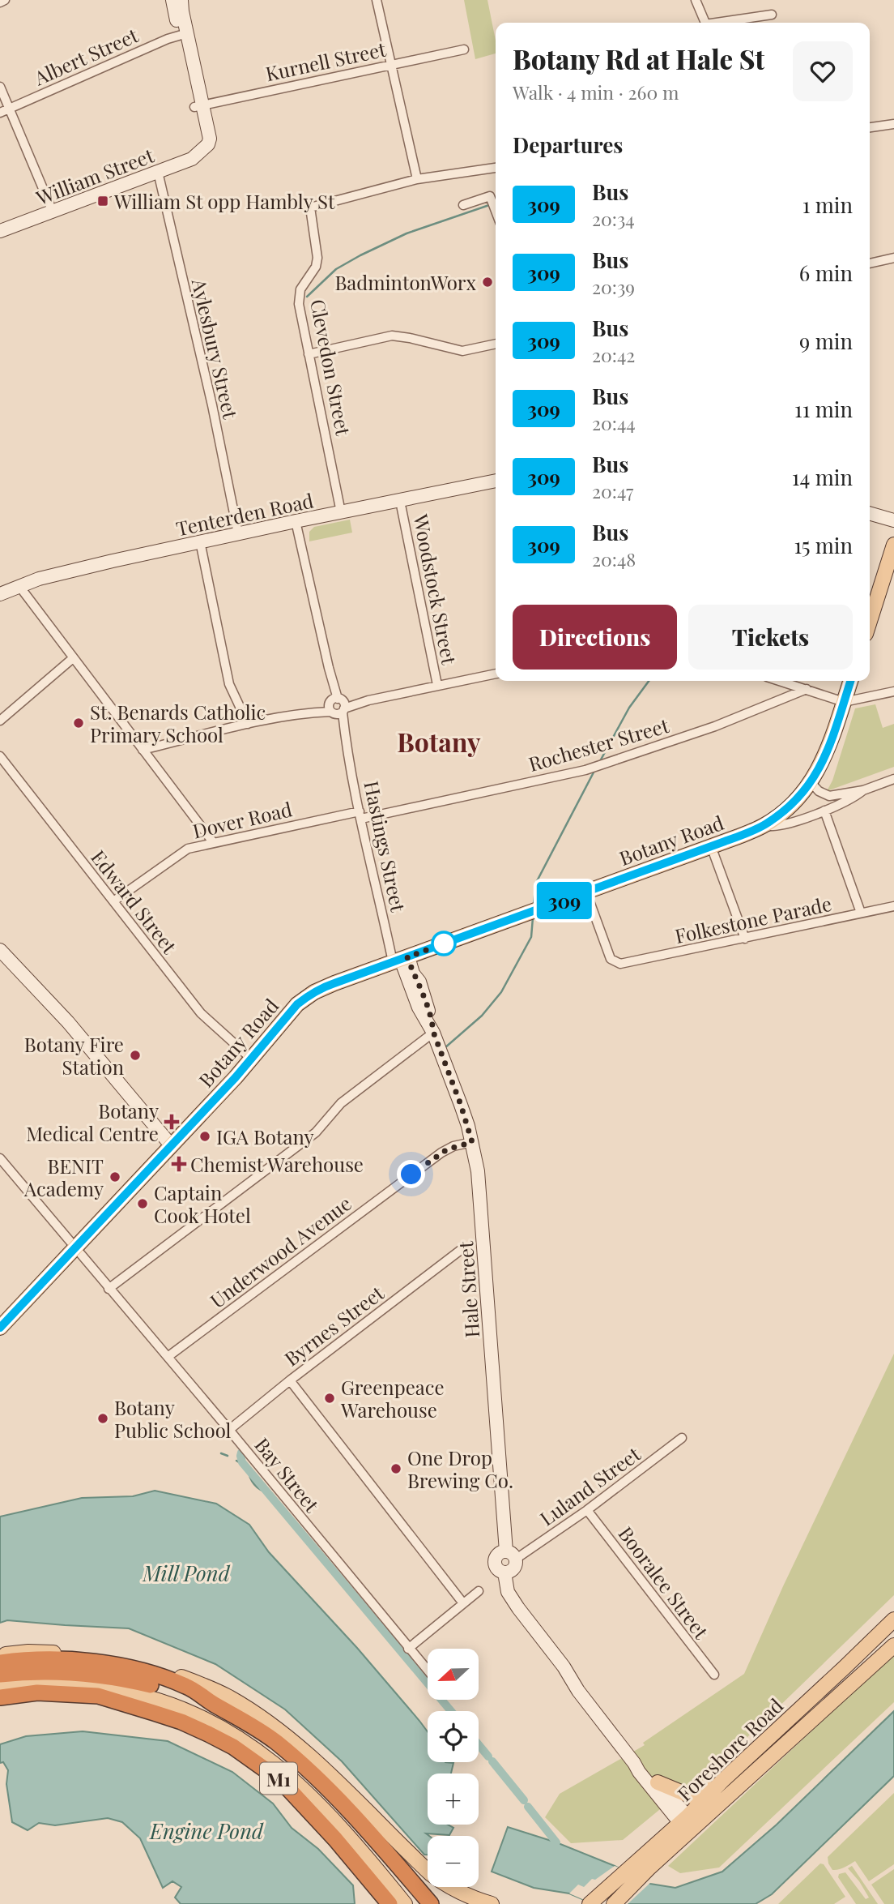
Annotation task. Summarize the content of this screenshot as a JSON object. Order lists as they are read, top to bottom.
{
  "streets": {
    "highway": ["M1"],
    "main road": ["Botany Road", "Foreshore Road"],
    "street": [
      "Albert Street",
      "Kurnell Street",
      "William Street",
      "Aylesbury Street",
      "Clevedon Street",
      "Tenterden Road",
      "Woodstock Street",
      "Rochester Street",
      "Dover Road",
      "Hastings Street",
      "Edward Street",
      "Folkestone Parade",
      "Underwood Avenue",
      "Hale Street",
      "Byrnes Street",
      "Bay Street",
      "Luland Street",
      "Booralee Street"
    ]
  },
  "crossings": [
    ["Kurnell Street", "William Street"],
    ["William Street", "Aylesbury Street"],
    ["Aylesbury Street", "Tenterden Road"],
    ["Clevedon Street", "Tenterden Road"],
    ["Tenterden Road", "Woodstock Street"],
    ["Tenterden Road", "Hastings Street"],
    ["Rochester Street", "Dover Road"],
    ["Rochester Street", "Hastings Street"],
    ["Dover Road", "Hastings Street"],
    ["Dover Road", "Edward Street"],
    ["Botany Road", "Hastings Street"],
    ["Botany Road", "Edward Street"],
    ["Botany Road", "Folkestone Parade"],
    ["Botany Road", "Hale Street"],
    ["Botany Road", "Bay Street"],
    ["Hastings Street", "Hale Street"],
    ["Underwood Avenue", "Hale Street"],
    ["Underwood Avenue", "Bay Street"],
    ["Hale Street", "Luland Street"],
    ["Byrnes Street", "Bay Street"],
    ["Luland Street", "Booralee Street"]
  ],
  "districts": ["Botany"],
  "water": ["Mill Pond", "Engine Pond"],
  "places": {
    "transit": ["William St opp Hambly St"],
    "other": [
      "BadmintonWorx",
      "St. Benards Catholic Primary School",
      "Botany Fire Station",
      "IGA Botany",
      "BENIT Academy",
      "Captain Cook Hotel",
      "Greenpeace Warehouse",
      "Botany Public School",
      "One Drop Brewing Co."
    ],
    "health": ["Botany Medical Centre", "Chemist Warehouse"]
  },
  "lines": ["bus line 309"],
  "north": "left",
  "page": {
    "on_map": "309",
    "heading": [
      ["Botany Rd at Hale St", "Walk · 4 min · 260 m"],
      "Departures"
    ],
    "list": [
      {
        "mark": "309",
        "name": "Bus",
        "note": "20:34",
        "value": "1 min"
      },
      {
        "mark": "309",
        "name": "Bus",
        "note": "20:39",
        "value": "6 min"
      },
      {
        "mark": "309",
        "name": "Bus",
        "note": "20:42",
        "value": "9 min"
      },
      {
        "mark": "309",
        "name": "Bus",
        "note": "20:44",
        "value": "11 min"
      },
      {
        "mark": "309",
        "name": "Bus",
        "note": "20:47",
        "value": "14 min"
      },
      {
        "mark": "309",
        "name": "Bus",
        "note": "20:48",
        "value": "15 min"
      }
    ],
    "buttons": ["Directions", "Tickets"],
    "map_buttons": ["+", "−"]
  }
}
